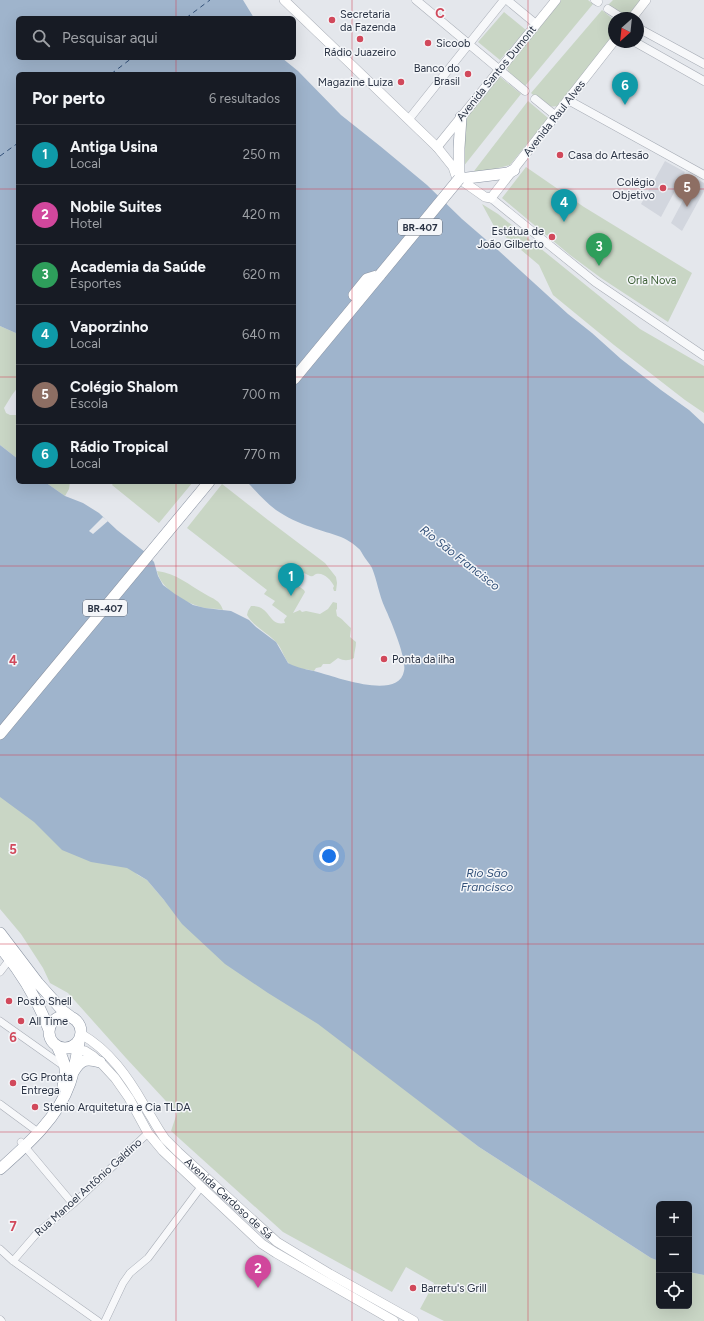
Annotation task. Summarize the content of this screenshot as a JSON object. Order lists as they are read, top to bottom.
{
  "streets": {
    "highway": ["BR-407"],
    "main road": ["Avenida Santos Dumont", "Avenida Raul Alves", "Avenida Cardoso de Sá"],
    "street": ["Rua Manoel Antônio Galdino"]
  },
  "crossings": [
    ["Rua Manoel Antônio Galdino", "Avenida Cardoso de Sá"]
  ],
  "water": ["Rio São Francisco"],
  "parks": ["Orla Nova"],
  "places": [
    "Secretaria da Fazenda",
    "Rádio Juazeiro",
    "Sicoob",
    "Banco do Brasil",
    "Magazine Luiza",
    "Casa do Artesão",
    "Colégio Objetivo",
    "Estátua de João Gilberto",
    "Ponta da ilha",
    "Posto Shell",
    "All Time",
    "GG Pronta Entrega",
    "Stenio Arquitetura e Cia TLDA",
    "Barretu's Grill"
  ],
  "north": "bottom left",
  "page": {
    "search": "Pesquisar aqui",
    "pins": [
      "6",
      "5",
      "4",
      "3",
      "1",
      "2"
    ],
    "heading": ["Por perto", "6 resultados"],
    "list": [
      {
        "mark": "1",
        "name": "Antiga Usina",
        "note": "Local",
        "value": "250 m"
      },
      {
        "mark": "2",
        "name": "Nobile Suites",
        "note": "Hotel",
        "value": "420 m"
      },
      {
        "mark": "3",
        "name": "Academia da Saúde",
        "note": "Esportes",
        "value": "620 m"
      },
      {
        "mark": "4",
        "name": "Vaporzinho",
        "note": "Local",
        "value": "640 m"
      },
      {
        "mark": "5",
        "name": "Colégio Shalom",
        "note": "Escola",
        "value": "700 m"
      },
      {
        "mark": "6",
        "name": "Rádio Tropical",
        "note": "Local",
        "value": "770 m"
      }
    ],
    "map_buttons": ["+", "−"]
  },
  "grid": {
    "columns": ["C"],
    "rows": [
      "4",
      "5",
      "6",
      "7"
    ]
  }
}
